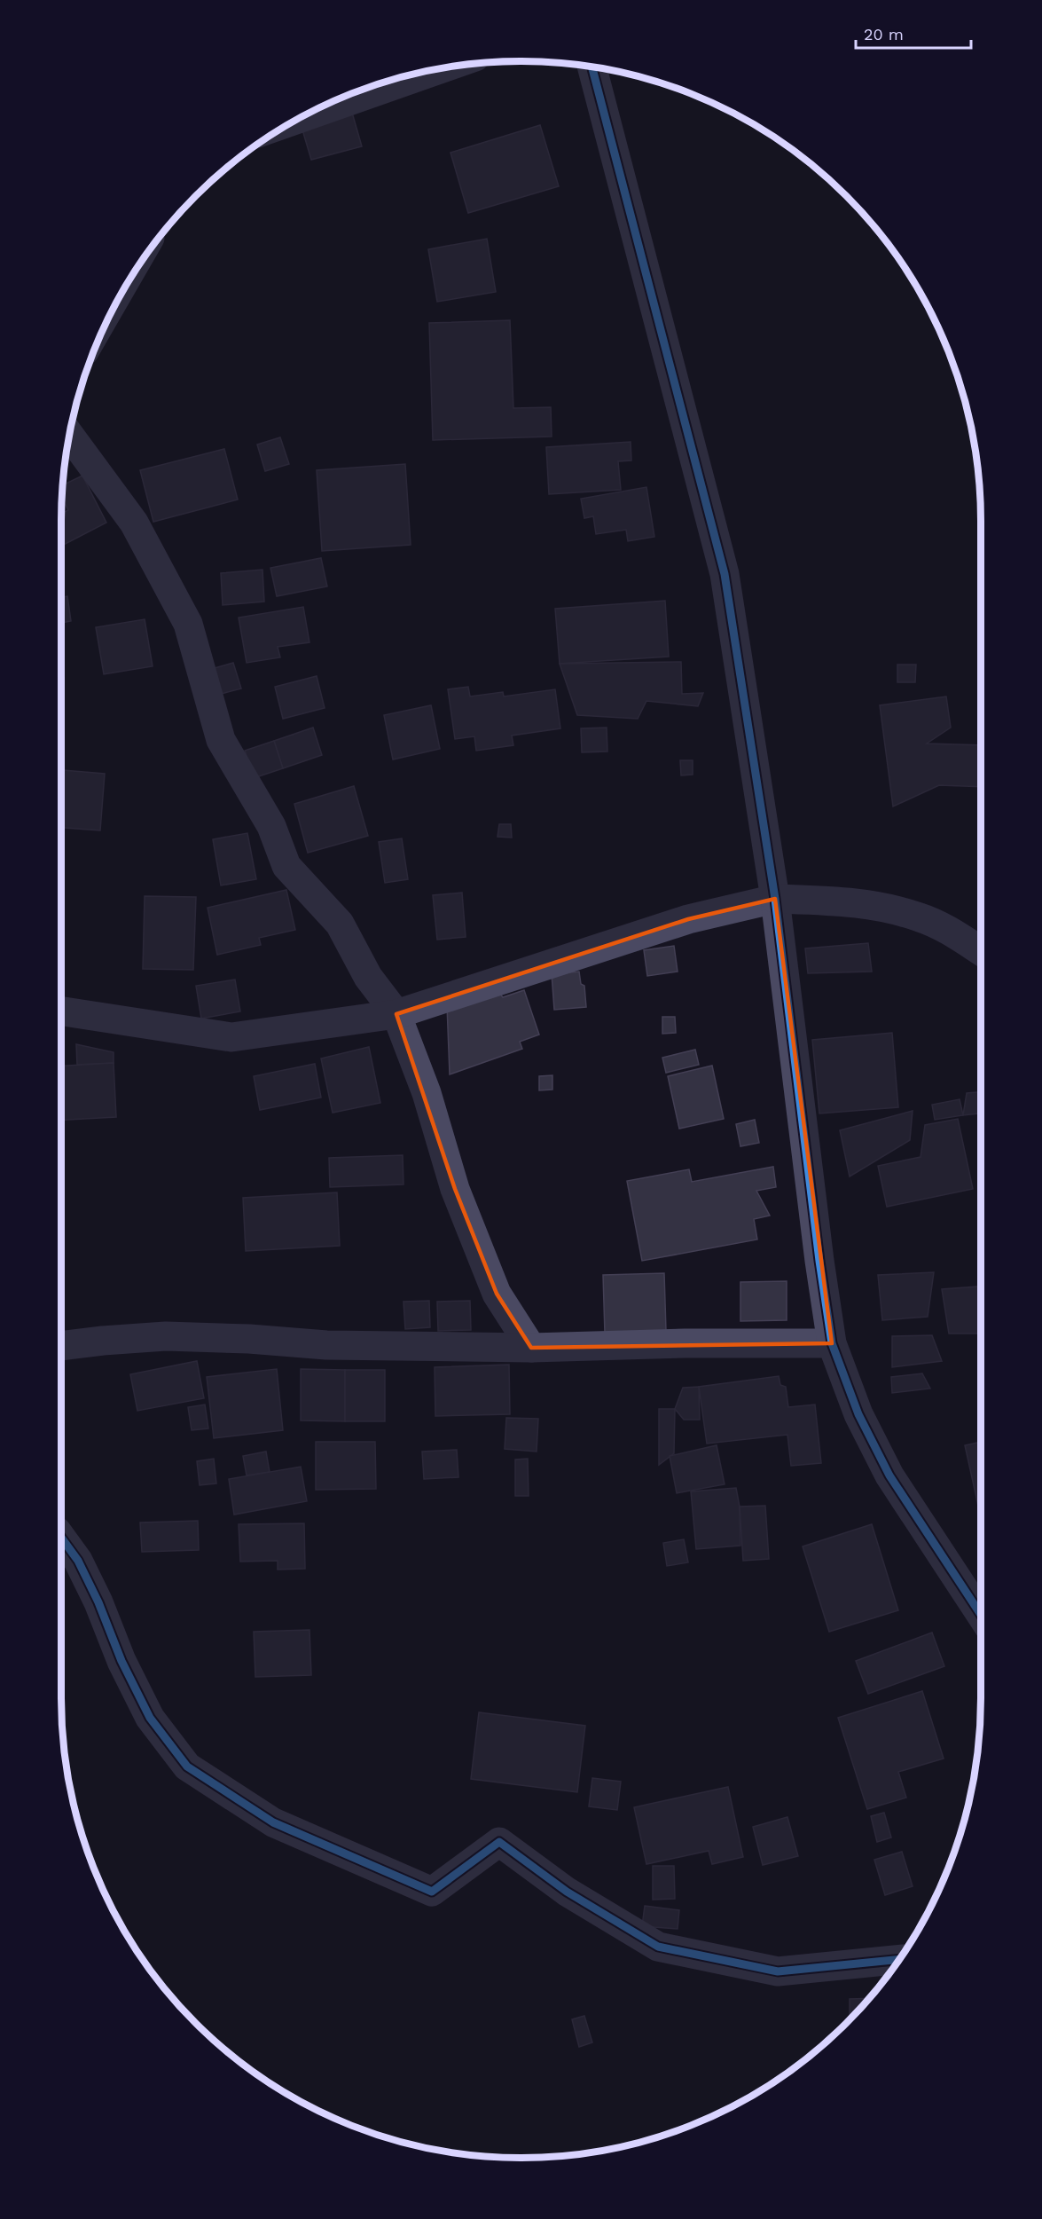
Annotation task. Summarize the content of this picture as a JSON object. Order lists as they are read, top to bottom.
{
  "scale_bar": "20 m"
}
